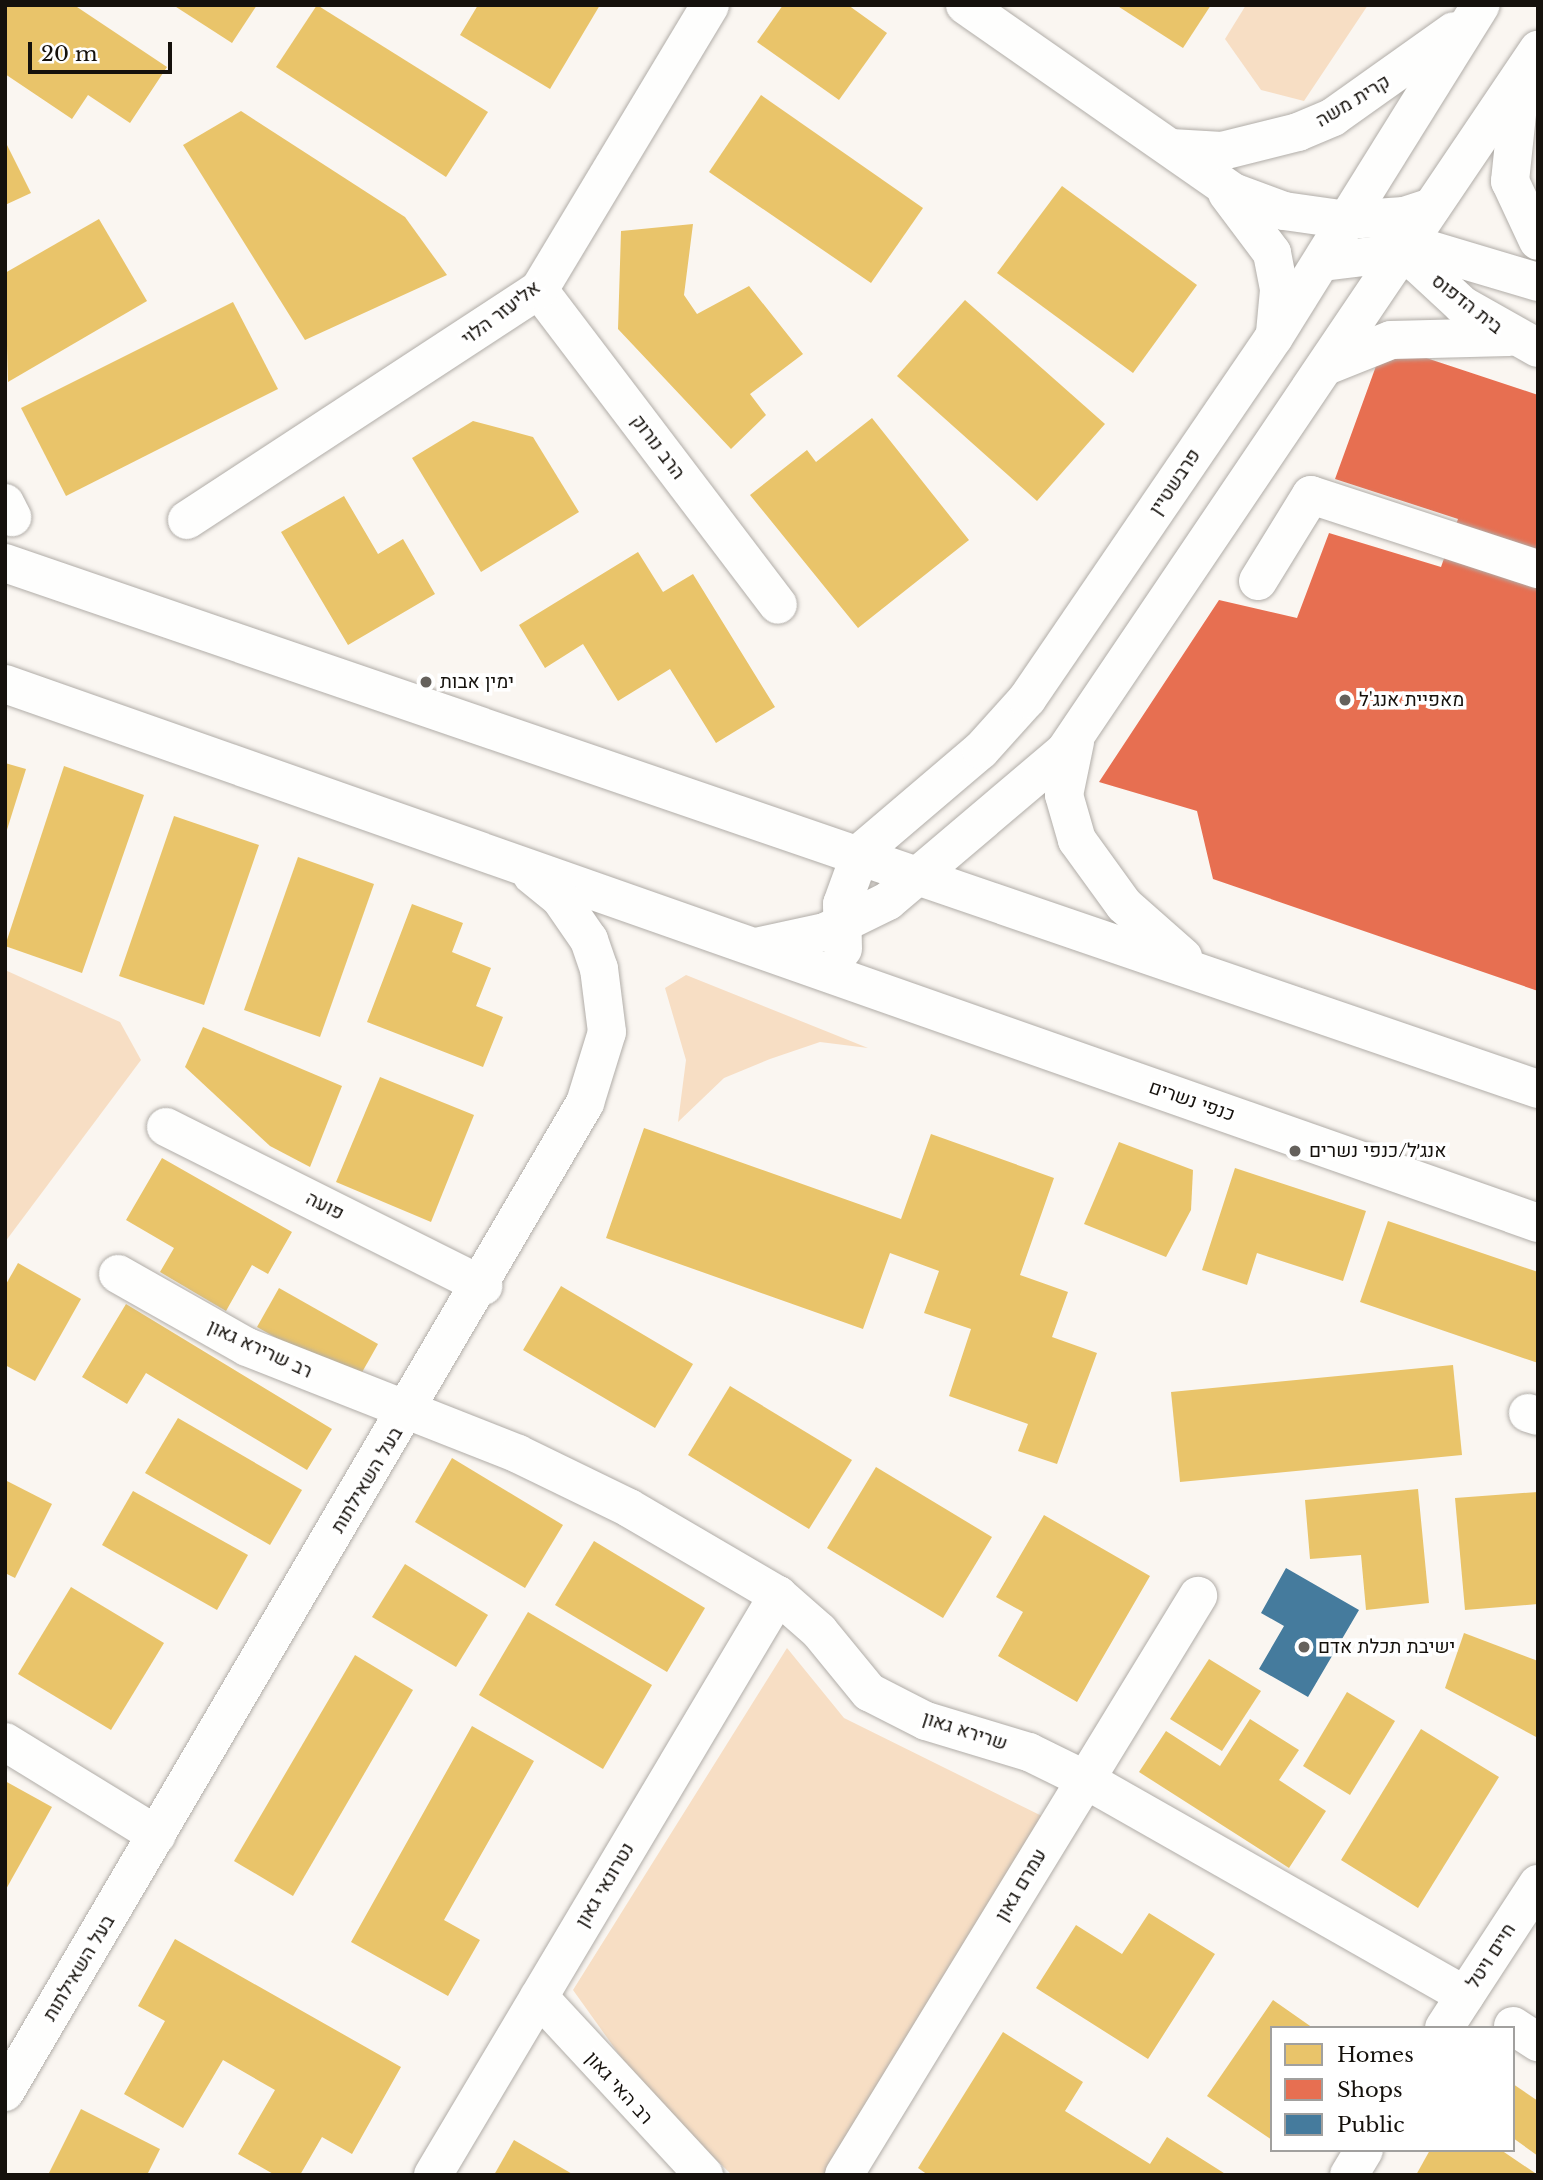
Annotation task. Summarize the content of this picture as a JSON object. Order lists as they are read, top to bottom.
{
  "streets": {
    "street": [
      "קרית משה",
      "בית הדפוס",
      "אליעזר הלוי",
      "הרב נורוק",
      "פרבשטיין",
      "כנפי נשרים",
      "פועה",
      "רב שרירא גאון",
      "בעל השאילתות",
      "שרירא גאון",
      "נטרונאי גאון",
      "עמרם גאון",
      "חיים ויטל",
      "רב האי גאון"
    ]
  },
  "crossings": [
    ["קרית משה", "פרבשטיין"],
    ["בית הדפוס", "פרבשטיין"],
    ["אליעזר הלוי", "הרב נורוק"],
    ["פרבשטיין", "כנפי נשרים"],
    ["פועה", "בעל השאילתות"],
    ["רב שרירא גאון", "בעל השאילתות"],
    ["רב שרירא גאון", "שרירא גאון"],
    ["בעל השאילתות", "שרירא גאון"],
    ["שרירא גאון", "נטרונאי גאון"],
    ["שרירא גאון", "עמרם גאון"],
    ["שרירא גאון", "חיים ויטל"],
    ["נטרונאי גאון", "רב האי גאון"]
  ],
  "places": [
    "ימין אבות",
    "מאפיית אנג'ל",
    "אנג׳ל/כנפי נשרים",
    "ישיבת תכלת אדם"
  ],
  "legend": ["Homes", "Shops", "Public"],
  "scale_bar": "20 m"
}
